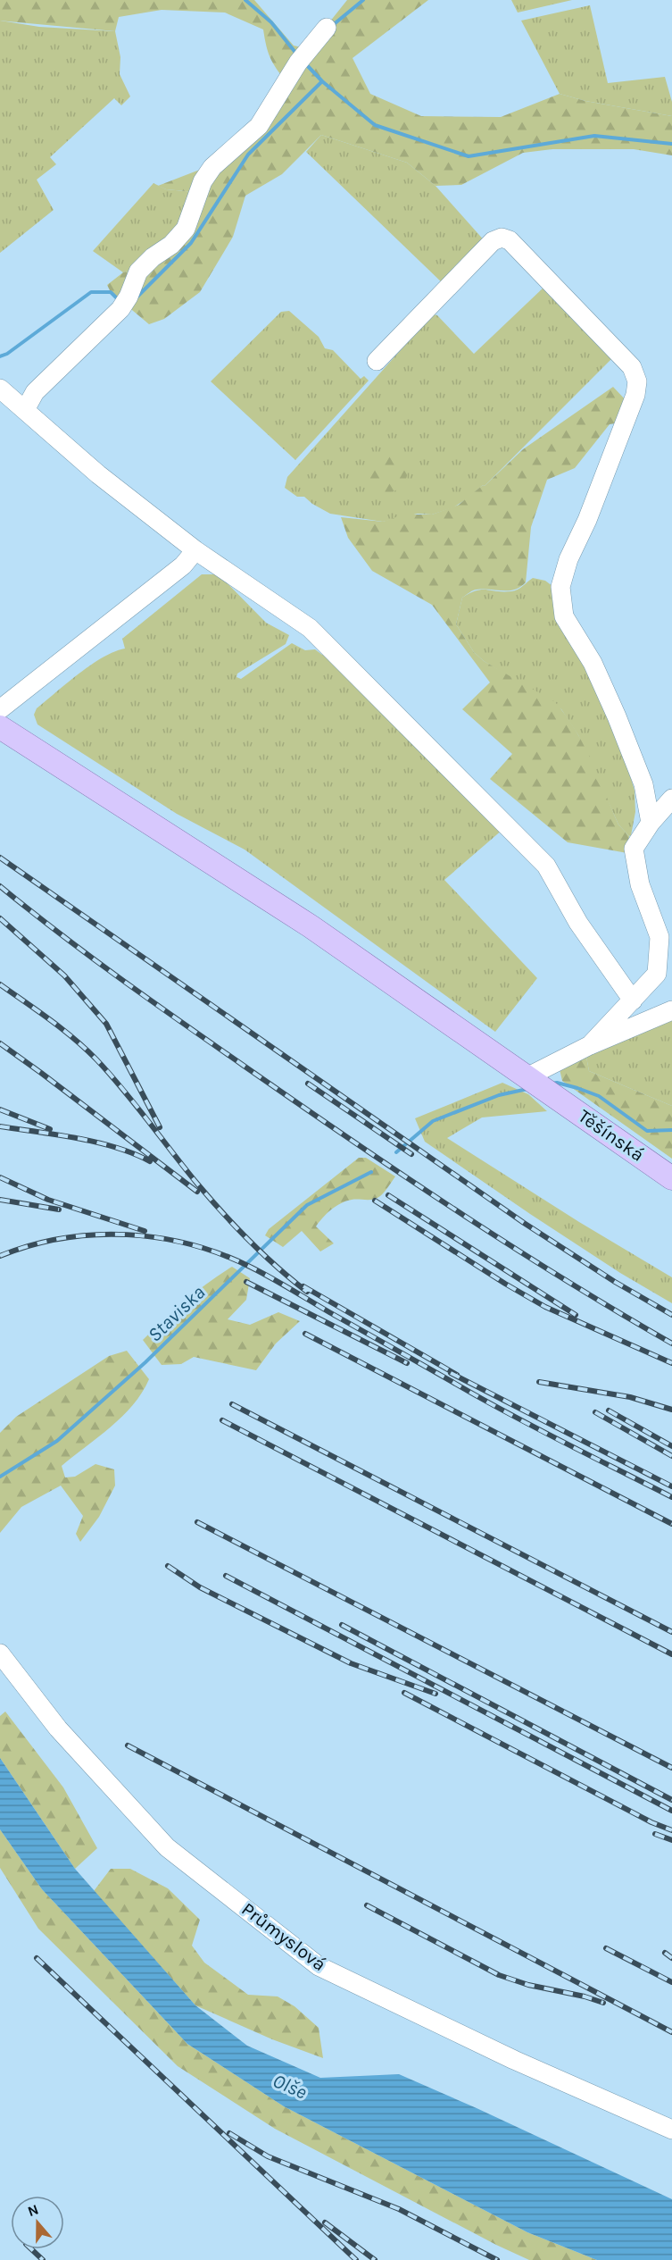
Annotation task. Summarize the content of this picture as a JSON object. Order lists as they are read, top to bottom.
{
  "streets": {
    "main road": ["Těšínská"],
    "street": ["Průmyslová"]
  },
  "water": ["Staviska", "Olše"],
  "north": "top"
}
